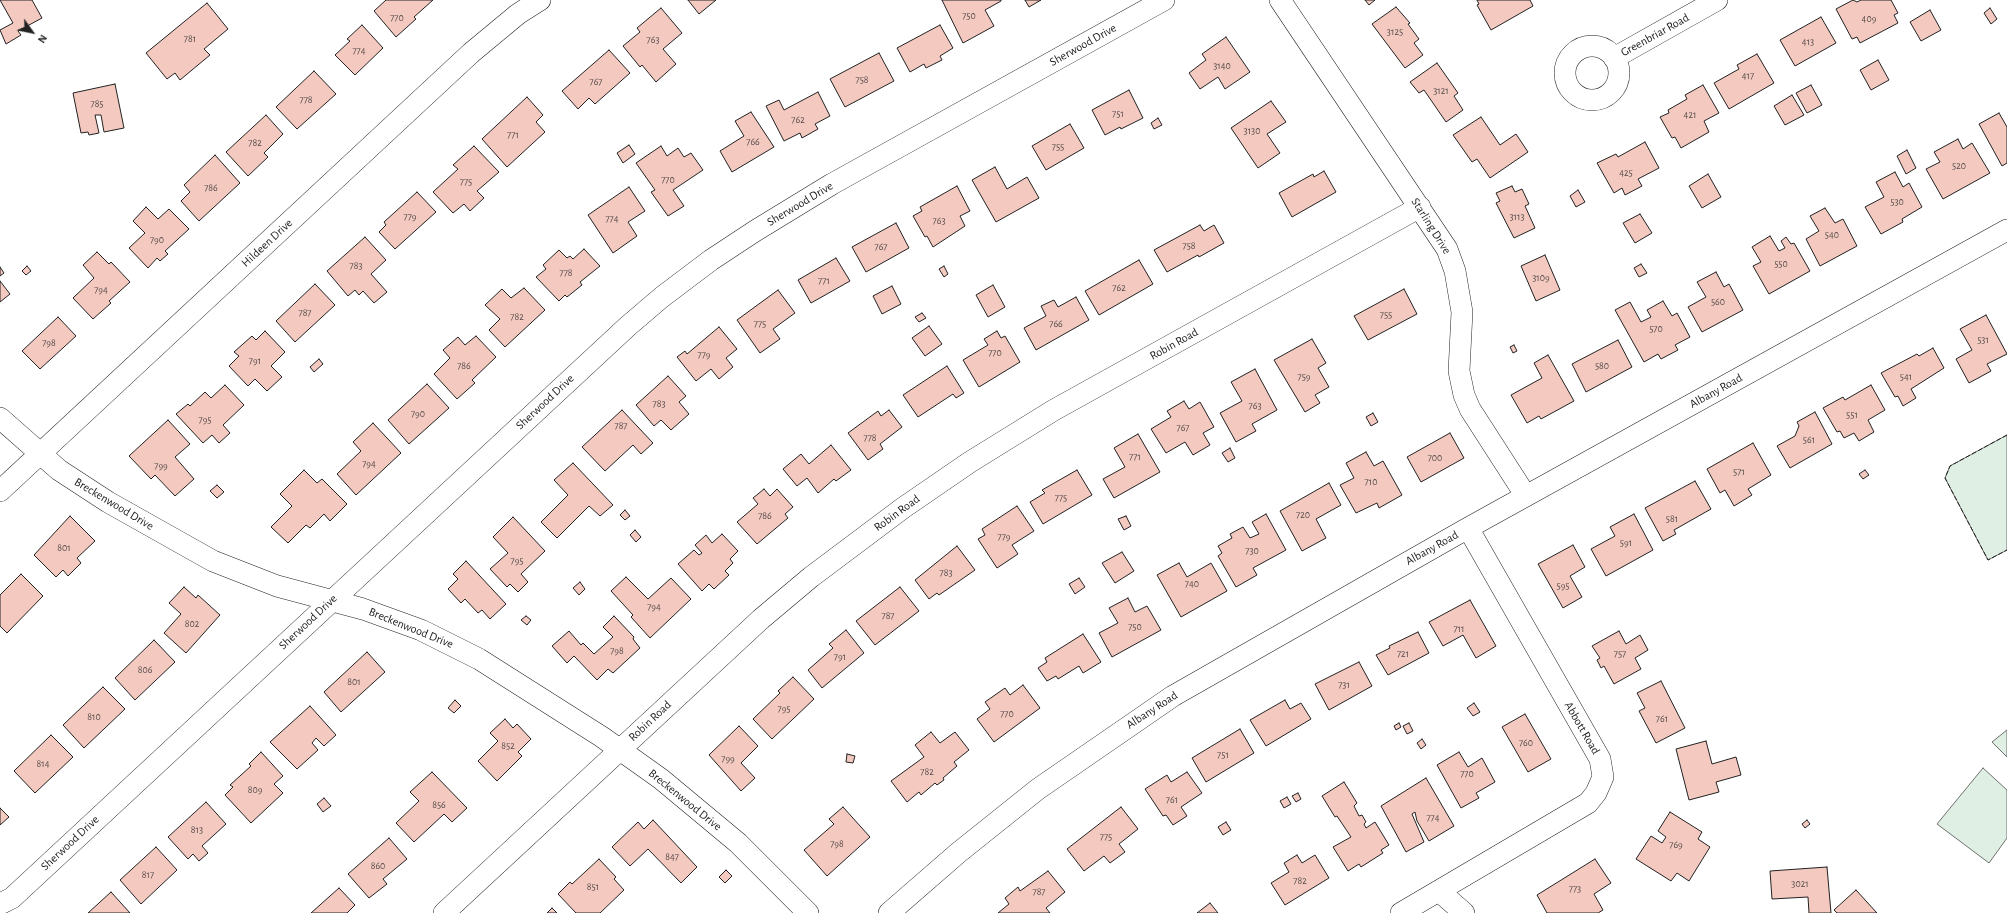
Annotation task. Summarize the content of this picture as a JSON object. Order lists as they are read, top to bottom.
{
  "streets": {
    "street": [
      "Greenbriar Road",
      "Sherwood Drive",
      "Starling Drive",
      "Hildeen Drive",
      "Robin Road",
      "Albany Road",
      "Breckenwood Drive",
      "Abbott Road"
    ]
  },
  "crossings": [
    ["Sherwood Drive", "Breckenwood Drive"],
    ["Starling Drive", "Robin Road"],
    ["Starling Drive", "Albany Road"],
    ["Hildeen Drive", "Breckenwood Drive"],
    ["Robin Road", "Breckenwood Drive"],
    ["Albany Road", "Abbott Road"]
  ],
  "house_numbers": [
    "750",
    "770",
    "409",
    "3125",
    "781",
    "763",
    "413",
    "774",
    "3140",
    "417",
    "758",
    "767",
    "3121",
    "778",
    "785",
    "751",
    "421",
    "762",
    "3130",
    "771",
    "766",
    "782",
    "755",
    "520",
    "425",
    "770",
    "775",
    "786",
    "530",
    "779",
    "3113",
    "774",
    "763",
    "540",
    "790",
    "758",
    "767",
    "550",
    "783",
    "778",
    "3109",
    "771",
    "762",
    "794",
    "560",
    "787",
    "755",
    "782",
    "775",
    "766",
    "570",
    "531",
    "798",
    "770",
    "779",
    "791",
    "786",
    "580",
    "759",
    "541",
    "783",
    "763",
    "790",
    "551",
    "795",
    "787",
    "767",
    "778",
    "561",
    "771",
    "700",
    "794",
    "799",
    "571",
    "710",
    "775",
    "720",
    "786",
    "581",
    "779",
    "591",
    "801",
    "730",
    "795",
    "783",
    "740",
    "595",
    "794",
    "787",
    "802",
    "750",
    "711",
    "798",
    "721",
    "757",
    "791",
    "806",
    "801",
    "731",
    "795",
    "770",
    "810",
    "761",
    "760",
    "852",
    "751",
    "799",
    "814",
    "782",
    "770",
    "809",
    "761",
    "856",
    "774",
    "813",
    "775",
    "798",
    "769",
    "847",
    "860",
    "817",
    "782",
    "3021",
    "851",
    "773",
    "787"
  ],
  "north": "bottom right"
}
